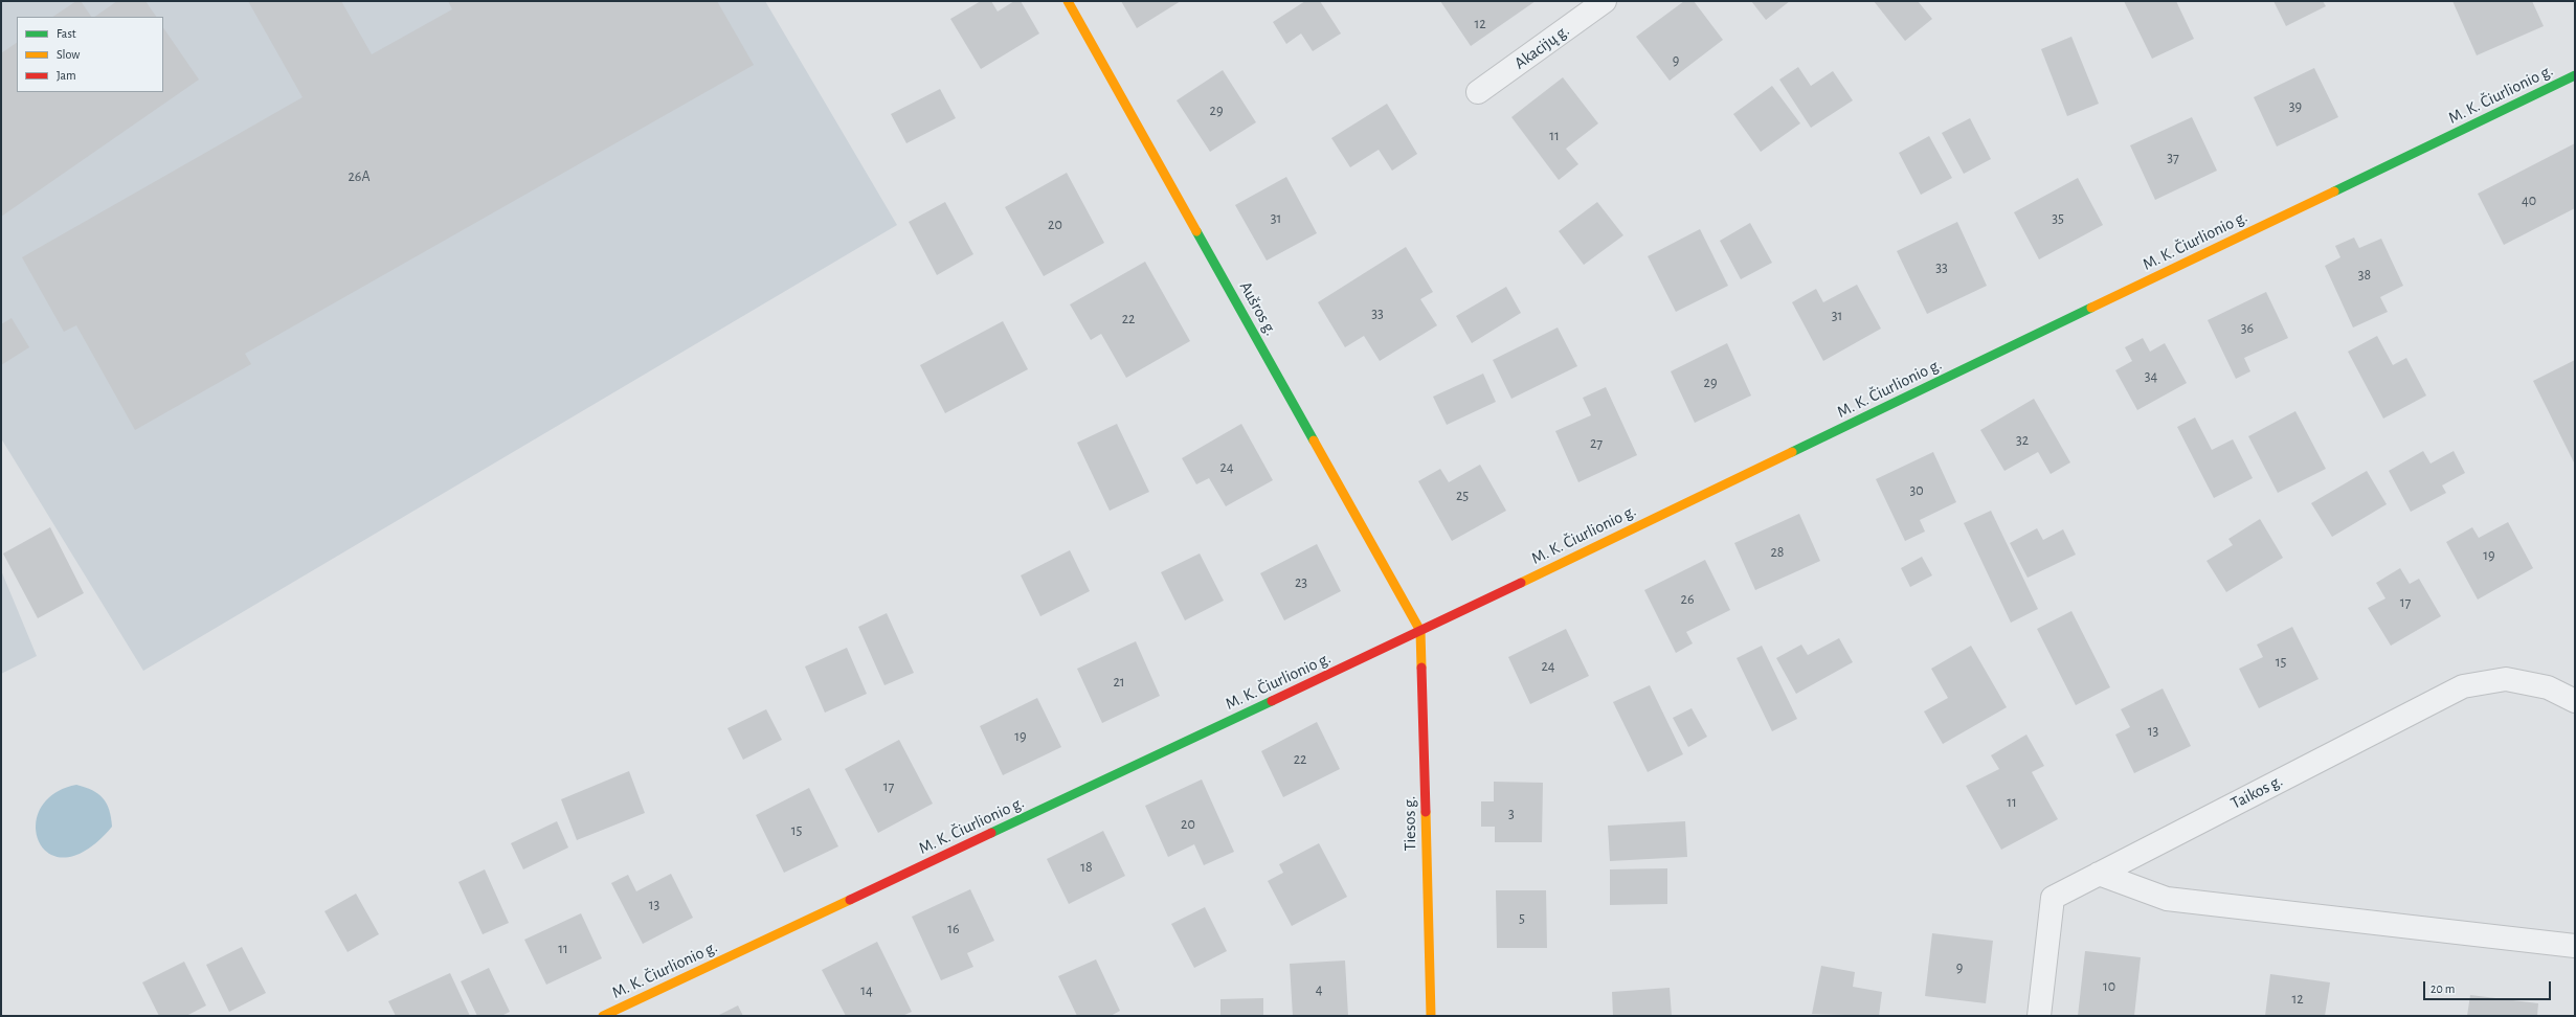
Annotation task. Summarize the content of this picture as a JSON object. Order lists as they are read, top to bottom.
{
  "streets": {
    "street": [
      "Akacijų g.",
      "M. K. Čiurlionio g.",
      "Aušros g.",
      "Taikos g.",
      "Tiesos g."
    ]
  },
  "crossings": [
    ["M. K. Čiurlionio g.", "Aušros g."],
    ["M. K. Čiurlionio g.", "Tiesos g."],
    ["Aušros g.", "Tiesos g."]
  ],
  "house_numbers": [
    "12",
    "9",
    "39",
    "29",
    "11",
    "37",
    "26A",
    "40",
    "31",
    "35",
    "20",
    "33",
    "38",
    "33",
    "31",
    "22",
    "36",
    "34",
    "29",
    "32",
    "27",
    "24",
    "30",
    "25",
    "28",
    "19",
    "23",
    "26",
    "17",
    "15",
    "24",
    "21",
    "13",
    "19",
    "22",
    "17",
    "11",
    "3",
    "20",
    "15",
    "18",
    "13",
    "5",
    "16",
    "11",
    "9",
    "10",
    "4",
    "14",
    "12"
  ],
  "legend": ["Fast", "Slow", "Jam"],
  "scale_bar": "20 m"
}
